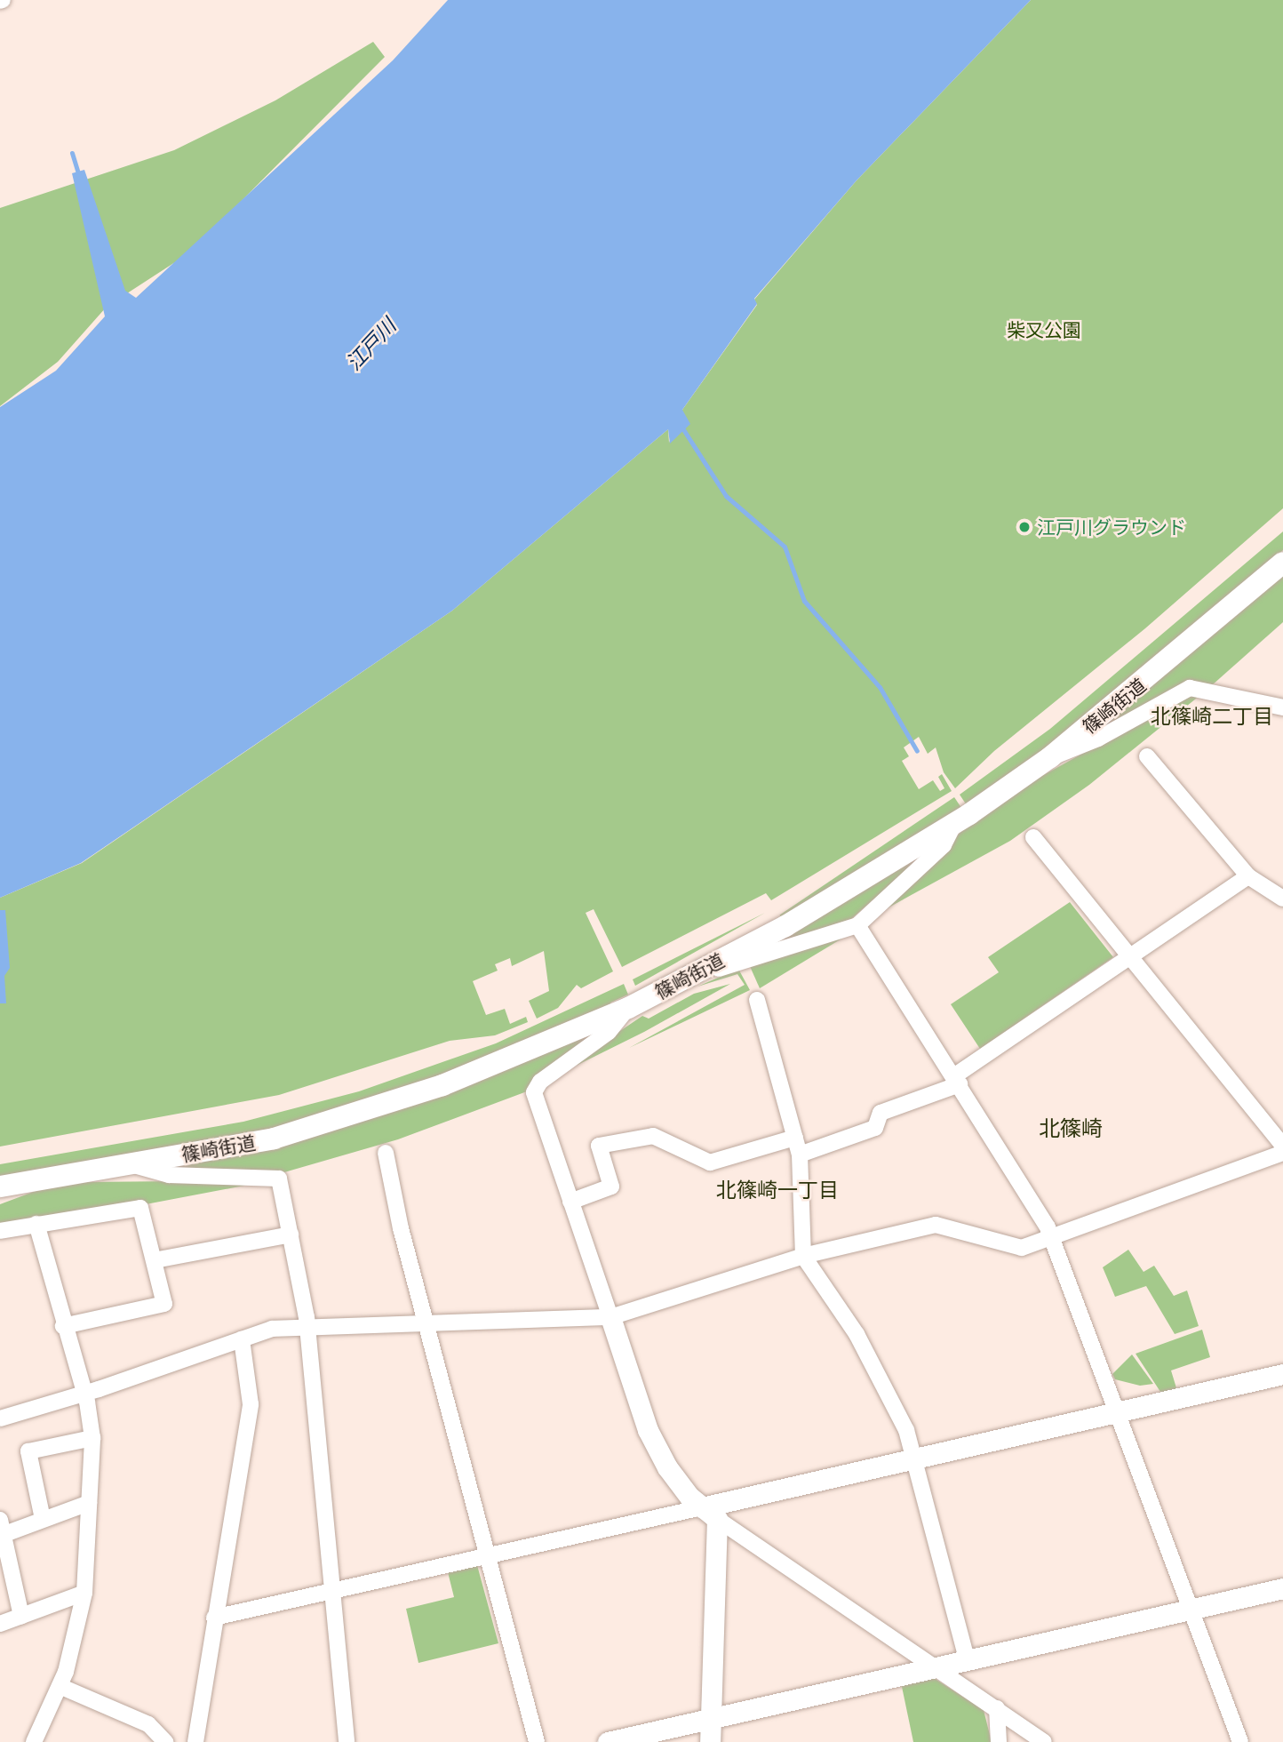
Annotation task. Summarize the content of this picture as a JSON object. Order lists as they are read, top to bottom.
{
  "streets": {
    "main road": ["篠崎街道"]
  },
  "districts": ["北篠崎二丁目", "北篠崎", "北篠崎一丁目"],
  "water": ["江戸川"],
  "parks": ["柴又公園"],
  "places": ["江戸川グラウンド"]
}
